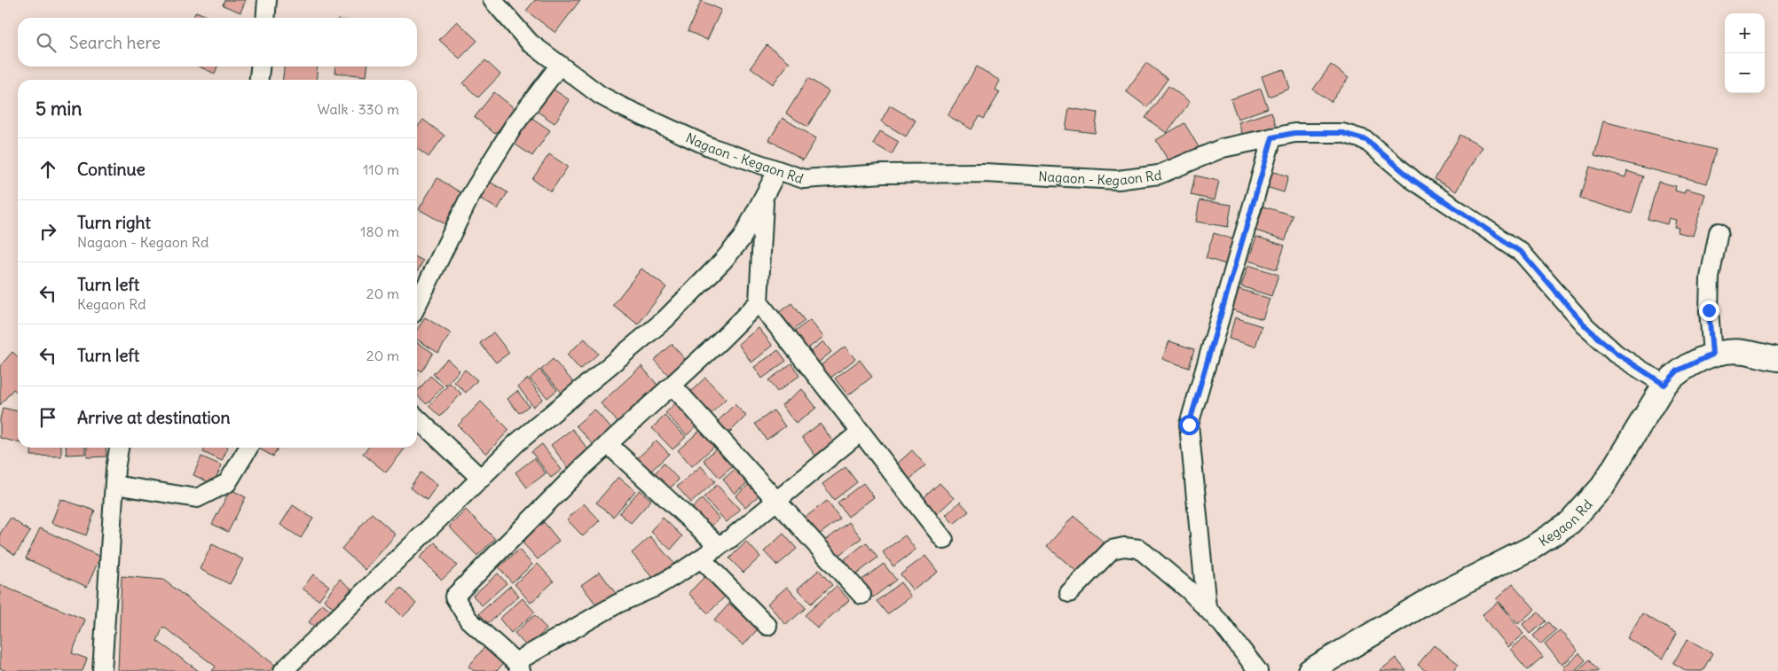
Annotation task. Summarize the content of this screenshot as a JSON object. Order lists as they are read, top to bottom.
{
  "streets": {
    "street": ["Nagaon - Kegaon Rd", "Kegaon Rd"]
  },
  "crossings": [
    ["Nagaon - Kegaon Rd", "Kegaon Rd"]
  ],
  "page": {
    "map_buttons": ["+", "−"],
    "search": "Search here",
    "heading": ["5 min", "Walk · 330 m"],
    "list": [
      ["Continue", "110 m"],
      ["Turn right", "Nagaon - Kegaon Rd", "180 m"],
      ["Turn left", "Kegaon Rd", "20 m"],
      ["Turn left", "20 m"],
      "Arrive at destination"
    ]
  }
}
